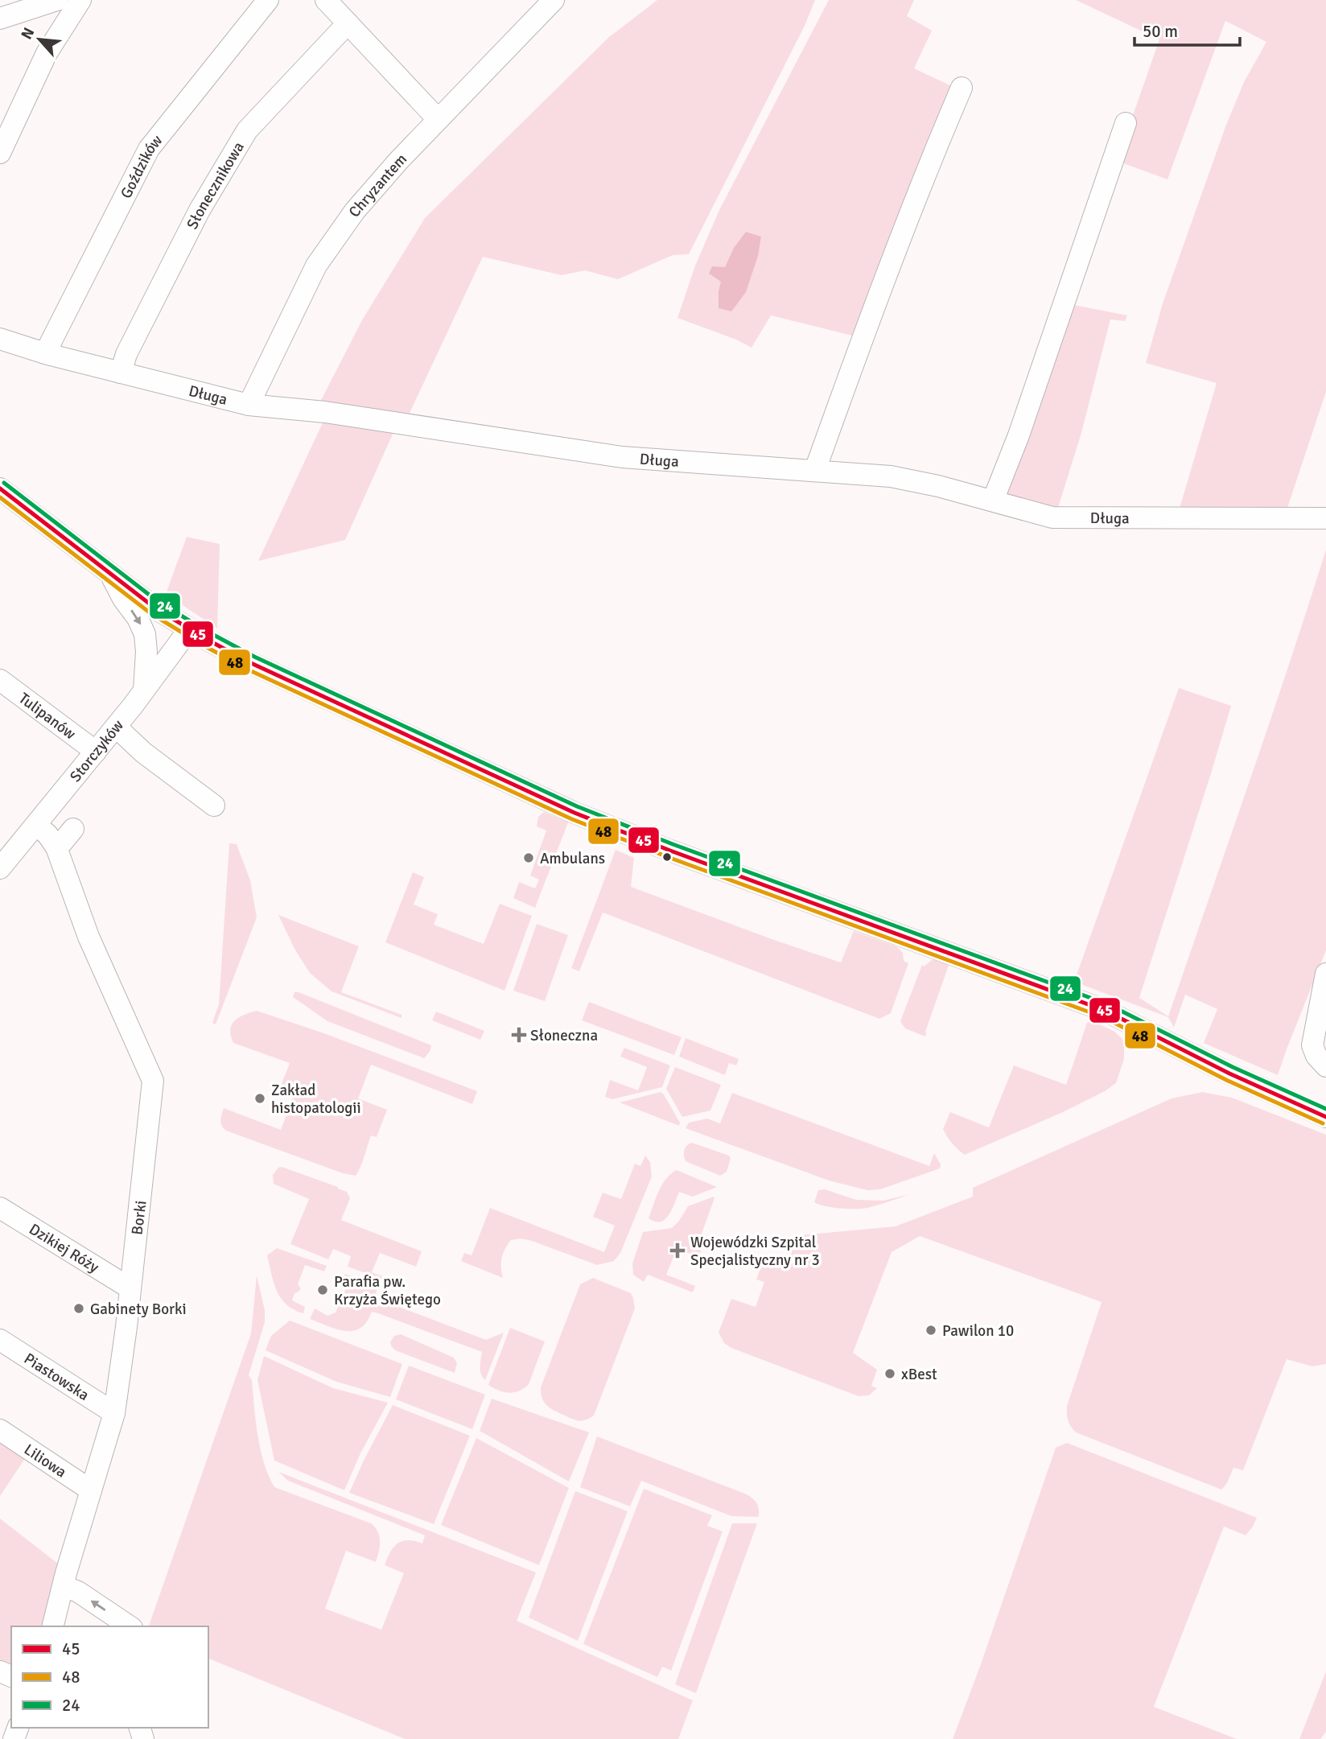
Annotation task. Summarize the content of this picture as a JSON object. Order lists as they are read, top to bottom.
{
  "streets": {
    "street": [
      "Goździków",
      "Słonecznikowa",
      "Chryzantem",
      "Długa",
      "Tulipanów",
      "Storczyków",
      "Borki",
      "Dzikiej Róży",
      "Piastowska",
      "Liliowa"
    ]
  },
  "crossings": [
    ["Goździków", "Długa"],
    ["Słonecznikowa", "Długa"],
    ["Chryzantem", "Długa"],
    ["Tulipanów", "Storczyków"],
    ["Storczyków", "Borki"],
    ["Borki", "Dzikiej Róży"],
    ["Borki", "Piastowska"],
    ["Borki", "Liliowa"]
  ],
  "places": {
    "other": [
      "Ambulans",
      "Zakład histopatologii",
      "Parafia pw. Krzyża Świętego",
      "Gabinety Borki",
      "Pawilon 10",
      "xBest"
    ],
    "health": ["Słoneczna", "Wojewódzki Szpital Specjalistyczny nr 3"]
  },
  "lines": ["transit line 24", "transit line 45", "transit line 48"],
  "legend": ["45", "48", "24"],
  "scale_bar": "50 m",
  "north": "top left"
}
